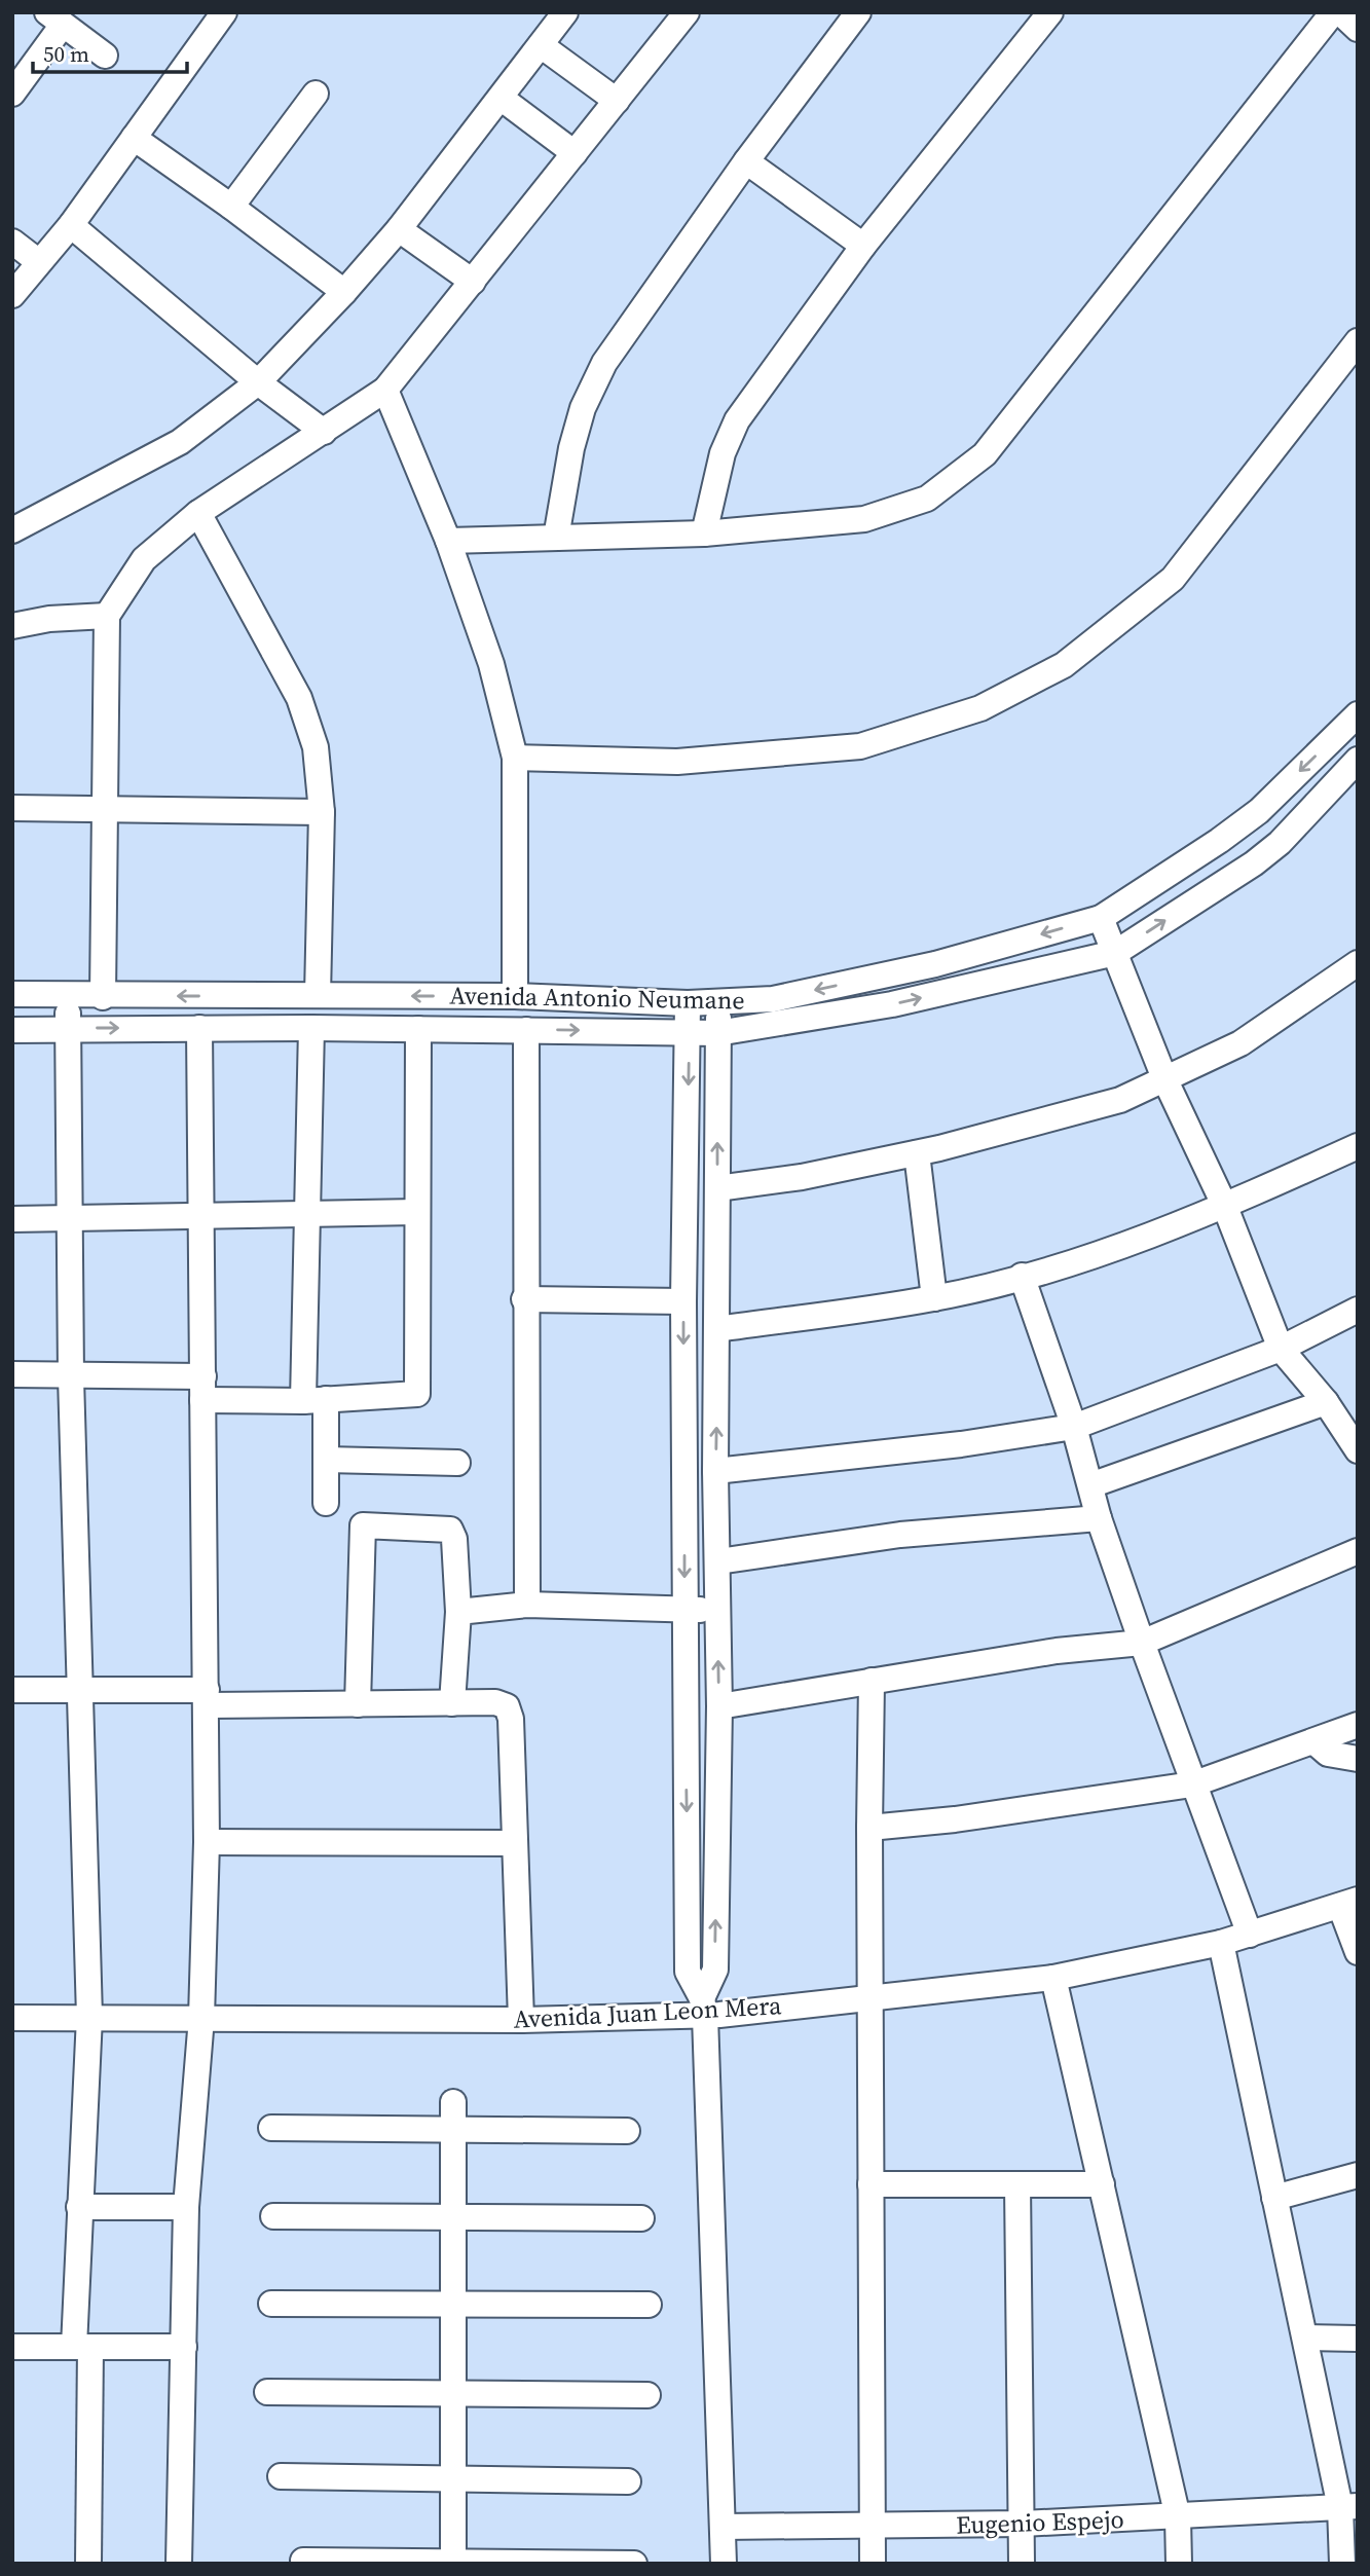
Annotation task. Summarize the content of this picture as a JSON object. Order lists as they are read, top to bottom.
{
  "streets": {
    "street": ["Avenida Antonio Neumane", "Avenida Juan Leon Mera", "Eugenio Espejo"]
  },
  "scale_bar": "50 m"
}
